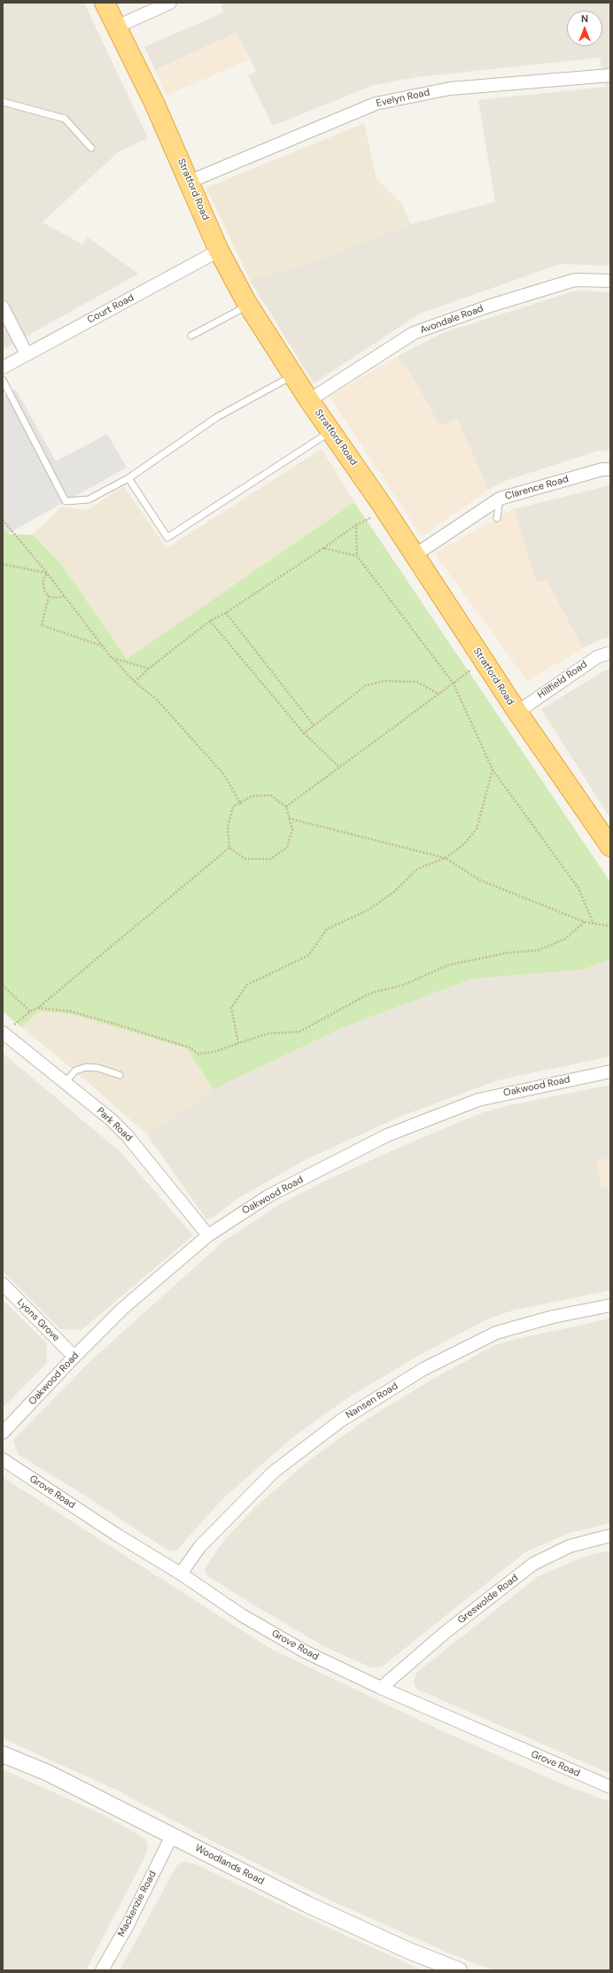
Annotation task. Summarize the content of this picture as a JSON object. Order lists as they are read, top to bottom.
{
  "streets": {
    "highway": ["Stratford Road"],
    "street": [
      "Evelyn Road",
      "Court Road",
      "Avondale Road",
      "Clarence Road",
      "Hillfield Road",
      "Oakwood Road",
      "Park Road",
      "Lyons Grove",
      "Nansen Road",
      "Grove Road",
      "Greswolde Road",
      "Woodlands Road",
      "Mackenzie Road"
    ]
  },
  "crossings": [
    ["Evelyn Road", "Stratford Road"],
    ["Stratford Road", "Court Road"],
    ["Stratford Road", "Avondale Road"],
    ["Stratford Road", "Clarence Road"],
    ["Stratford Road", "Hillfield Road"],
    ["Oakwood Road", "Park Road"],
    ["Oakwood Road", "Lyons Grove"],
    ["Nansen Road", "Grove Road"],
    ["Grove Road", "Greswolde Road"],
    ["Woodlands Road", "Mackenzie Road"]
  ],
  "north": "top"
}
